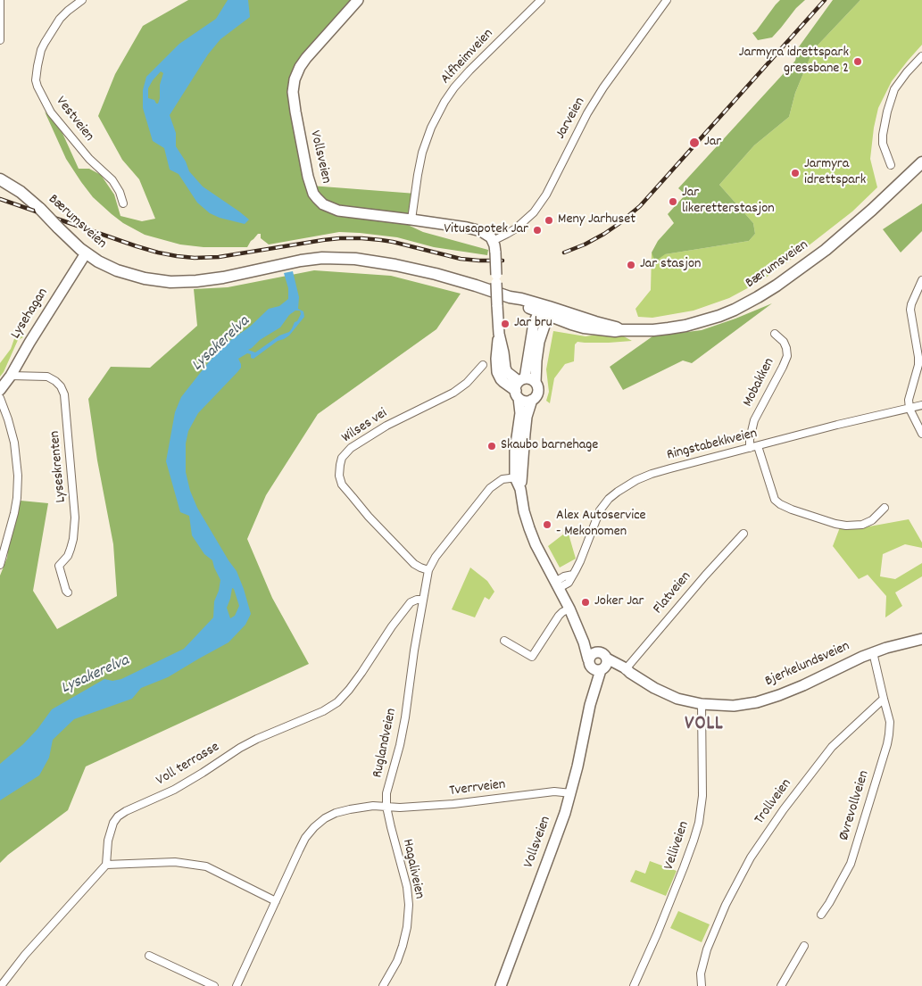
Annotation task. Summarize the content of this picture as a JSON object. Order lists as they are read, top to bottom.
{
  "streets": {
    "main road": [
      "Vollsveien",
      "Bærumsveien",
      "Lysehagan",
      "Bjerkelundsveien"
    ],
    "street": [
      "Alfheimveien",
      "Jarveien",
      "Vestveien",
      "Mobakken",
      "Wilses vei",
      "Ringstabekkveien",
      "Lyseskrenten",
      "Flatveien",
      "Ruglandveien",
      "Voll terrasse",
      "Tverrveien",
      "Trollveien",
      "Øvrevollveien",
      "Velliveien",
      "Hagaliveien"
    ]
  },
  "crossings": [
    ["Alfheimveien", "Vollsveien"],
    ["Jarveien", "Vollsveien"],
    ["Vollsveien", "Bjerkelundsveien"],
    ["Vollsveien", "Tverrveien"],
    ["Bærumsveien", "Lysehagan"],
    ["Lysehagan", "Lyseskrenten"],
    ["Mobakken", "Ringstabekkveien"],
    ["Wilses vei", "Ruglandveien"],
    ["Flatveien", "Bjerkelundsveien"],
    ["Bjerkelundsveien", "Velliveien"],
    ["Ruglandveien", "Voll terrasse"],
    ["Ruglandveien", "Tverrveien"],
    ["Ruglandveien", "Hagaliveien"],
    ["Tverrveien", "Hagaliveien"],
    ["Trollveien", "Øvrevollveien"]
  ],
  "districts": ["VOLL"],
  "water": ["Lysakerelva"],
  "places": [
    "Jarmyra idrettspark gressbane 2",
    "Jar",
    "Jarmyra idrettspark",
    "Jar likeretterstasjon",
    "Meny Jarhuset",
    "Vitusapotek Jar",
    "Jar stasjon",
    "Jar bru",
    "Skaubo barnehage",
    "Alex Autoservice - Mekonomen",
    "Joker Jar"
  ]
}
